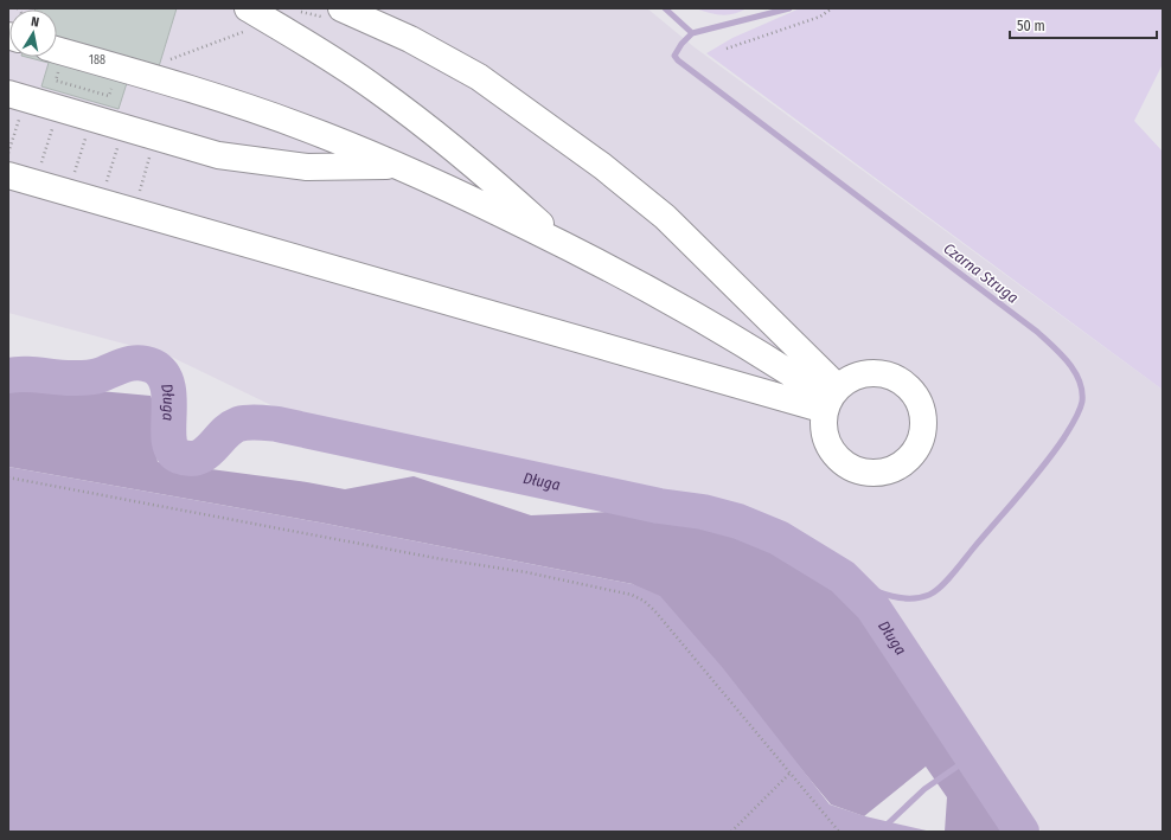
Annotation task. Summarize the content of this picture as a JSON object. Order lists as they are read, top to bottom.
{
  "water": ["Czarna Struga", "Długa"],
  "house_numbers": ["188"],
  "scale_bar": "50 m",
  "north": "top"
}
